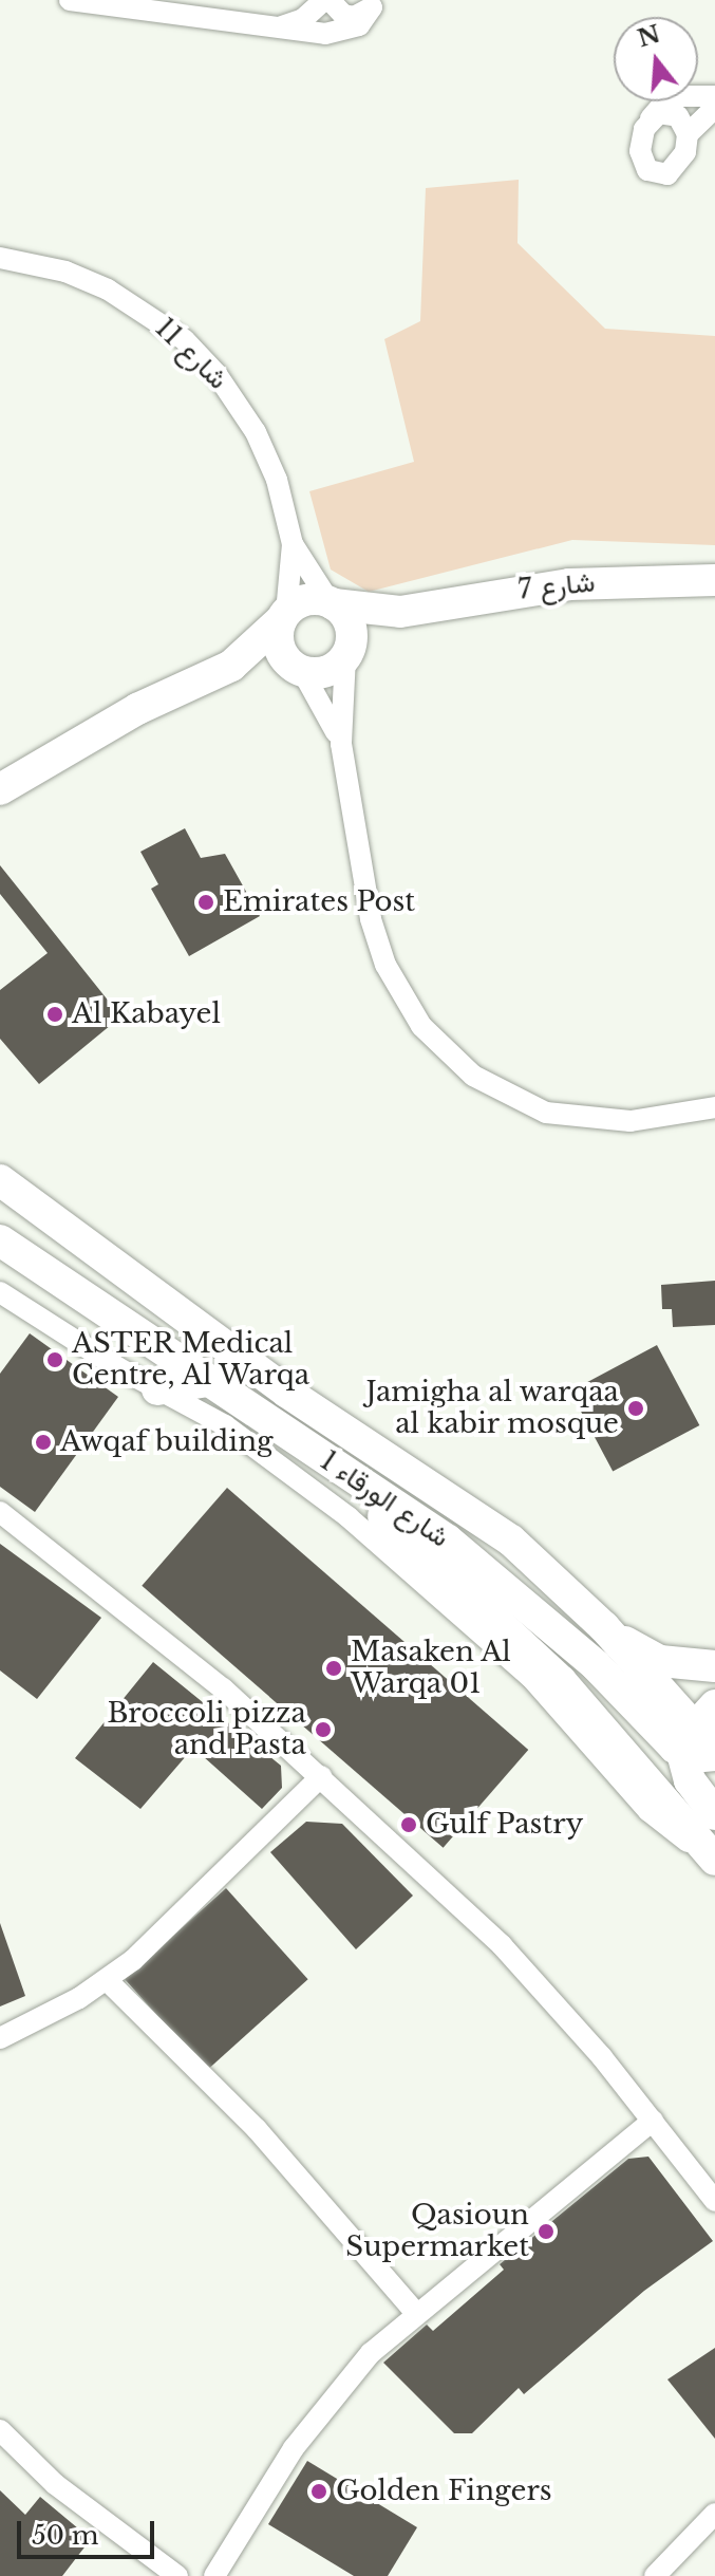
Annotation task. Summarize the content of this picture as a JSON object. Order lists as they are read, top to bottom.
{
  "streets": {
    "street": ["شارع 11", "شارع 7", "شارع الورقاء 1"]
  },
  "crossings": [
    ["شارع 11", "شارع 7"]
  ],
  "places": [
    "Emirates Post",
    "Al Kabayel",
    "ASTER Medical Centre, Al Warqa",
    "Jamigha al warqaa al kabir mosque",
    "Awqaf building",
    "Masaken Al Warqa 01",
    "Broccoli pizza and Pasta",
    "Gulf Pastry",
    "Qasioun Supermarket",
    "Golden Fingers"
  ],
  "scale_bar": "50 m",
  "north": "top"
}
